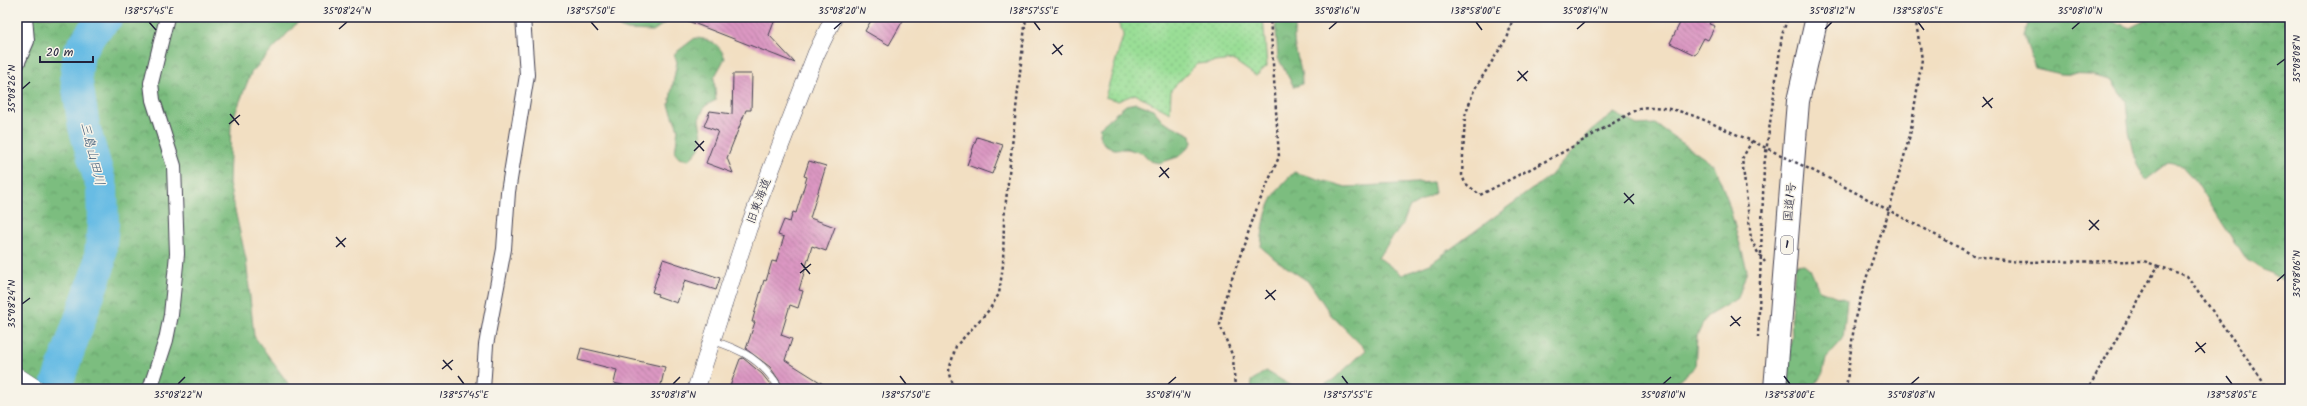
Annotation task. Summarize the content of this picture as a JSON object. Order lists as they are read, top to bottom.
{
  "streets": {
    "highway": ["国道1号", "1"],
    "street": ["旧東海道"]
  },
  "water": ["三島山田川"],
  "scale_bar": "20 m",
  "coordinates": [
    "138°57'45\"E",
    "35°08'24\"N",
    "138°57'50\"E",
    "35°08'20\"N",
    "138°57'55\"E",
    "35°08'16\"N",
    "138°58'00\"E",
    "35°08'14\"N",
    "35°08'12\"N",
    "138°58'05\"E",
    "35°08'10\"N",
    "35°08'08\"N",
    "35°08'26\"N",
    "35°08'06\"N",
    "35°08'22\"N",
    "35°08'18\"N"
  ]
}
